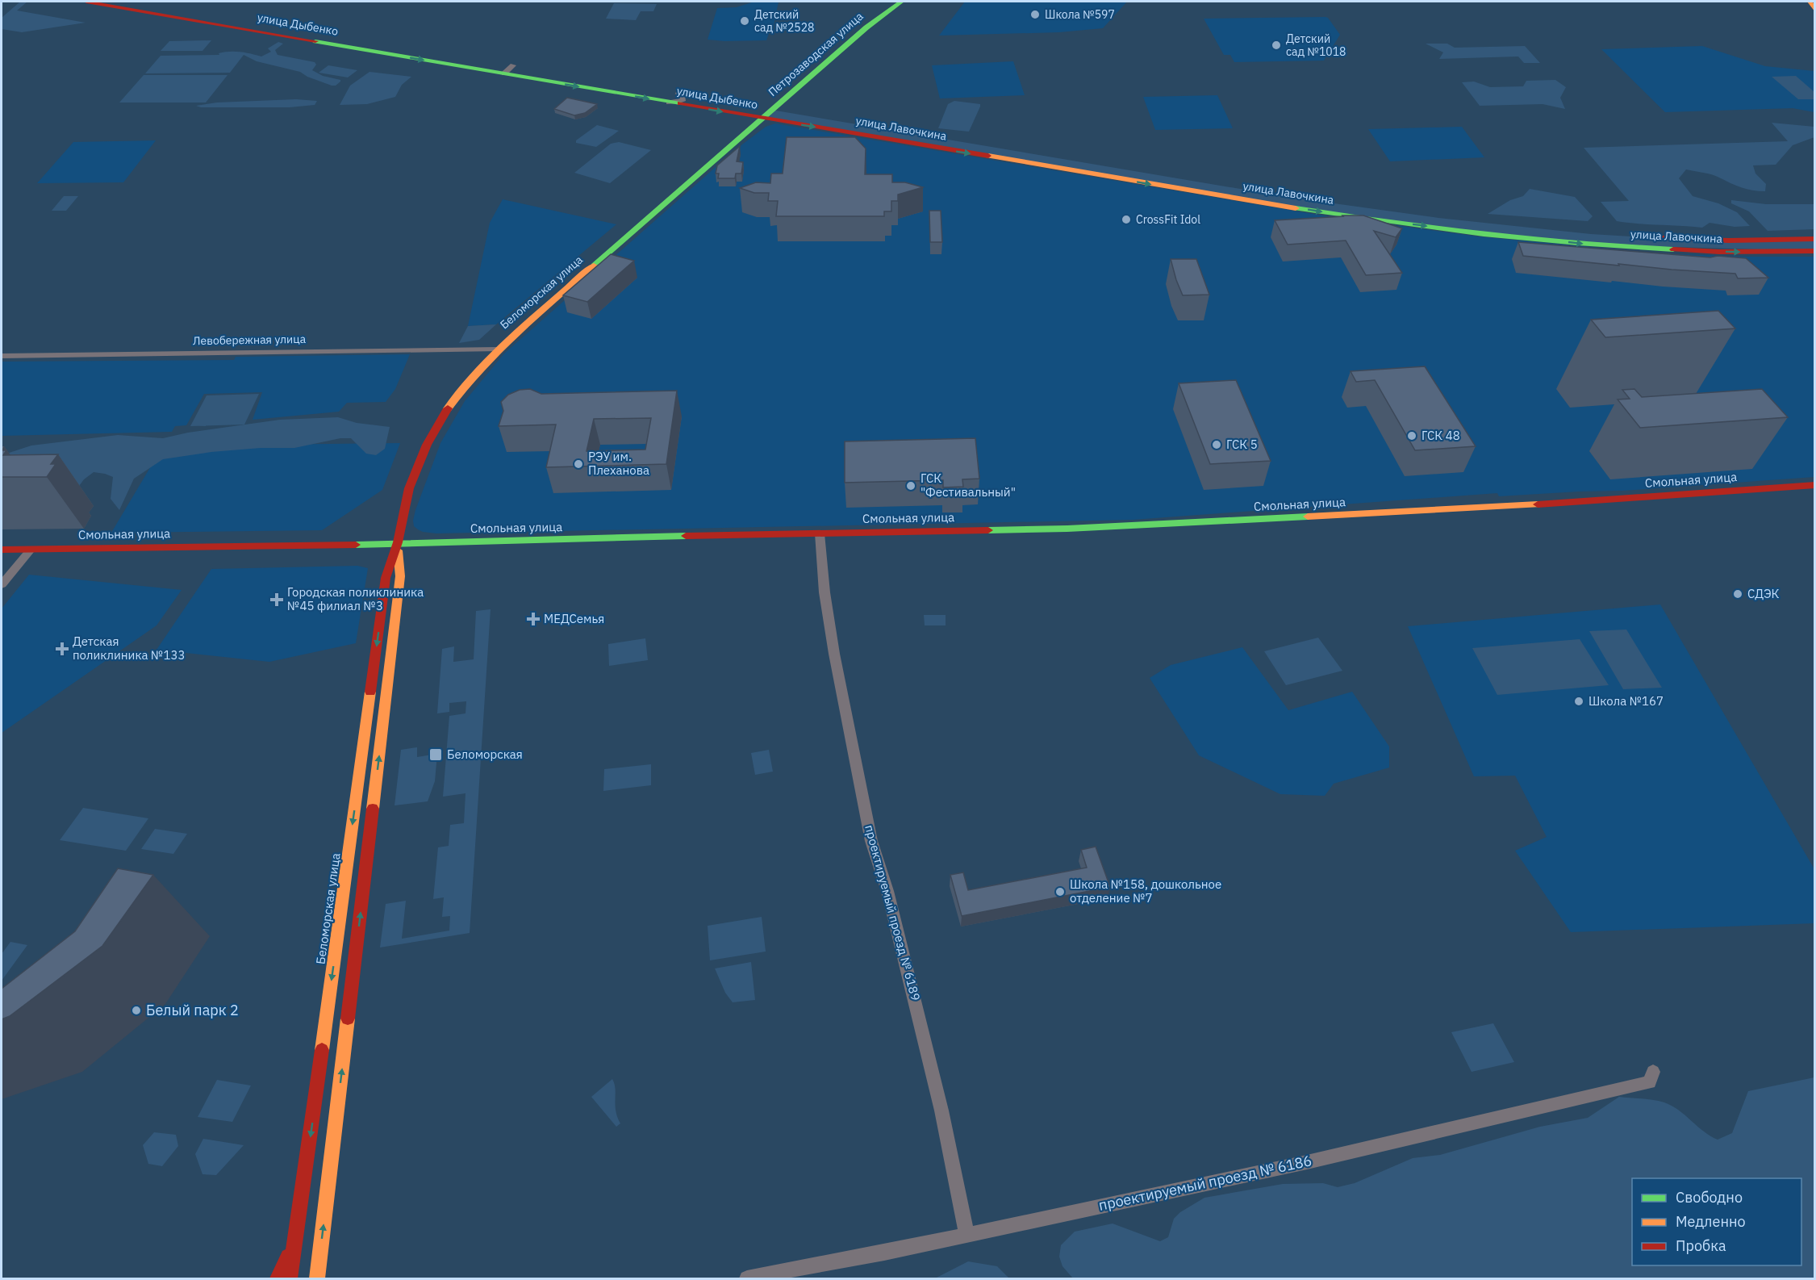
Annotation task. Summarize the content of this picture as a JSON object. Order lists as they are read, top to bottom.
{
  "streets": {
    "main road": [
      "улица Дыбенко",
      "Петрозаводская улица",
      "улица Лавочкина",
      "Беломорская улица",
      "Смольная улица"
    ],
    "street": ["Левобережная улица", "проектируемый проезд № 6189", "проектируемый проезд № 6186"]
  },
  "crossings": [
    ["улица Дыбенко", "Петрозаводская улица"],
    ["улица Дыбенко", "улица Лавочкина"],
    ["улица Дыбенко", "Беломорская улица"],
    ["Петрозаводская улица", "улица Лавочкина"],
    ["Петрозаводская улица", "Беломорская улица"],
    ["улица Лавочкина", "Беломорская улица"],
    ["Беломорская улица", "Левобережная улица"],
    ["Беломорская улица", "Смольная улица"],
    ["Смольная улица", "проектируемый проезд № 6189"],
    ["проектируемый проезд № 6189", "проектируемый проезд № 6186"]
  ],
  "places": {
    "other": [
      "Школа №597",
      "Детский сад №2528",
      "Детский сад №1018",
      "CrossFit Idol",
      "ГСК 48",
      "ГСК 5",
      "РЭУ им. Плеханова",
      "ГСК \"Фестивальный\"",
      "СДЭК",
      "Школа №167",
      "Школа №158, дошкольное отделение №7",
      "Белый парк 2"
    ],
    "health": ["Городская поликлиника №45 филиал №3", "МЕДСемья", "Детская поликлиника №133"],
    "transit": ["Беломорская"]
  },
  "legend": ["Свободно", "Медленно", "Пробка"]
}
